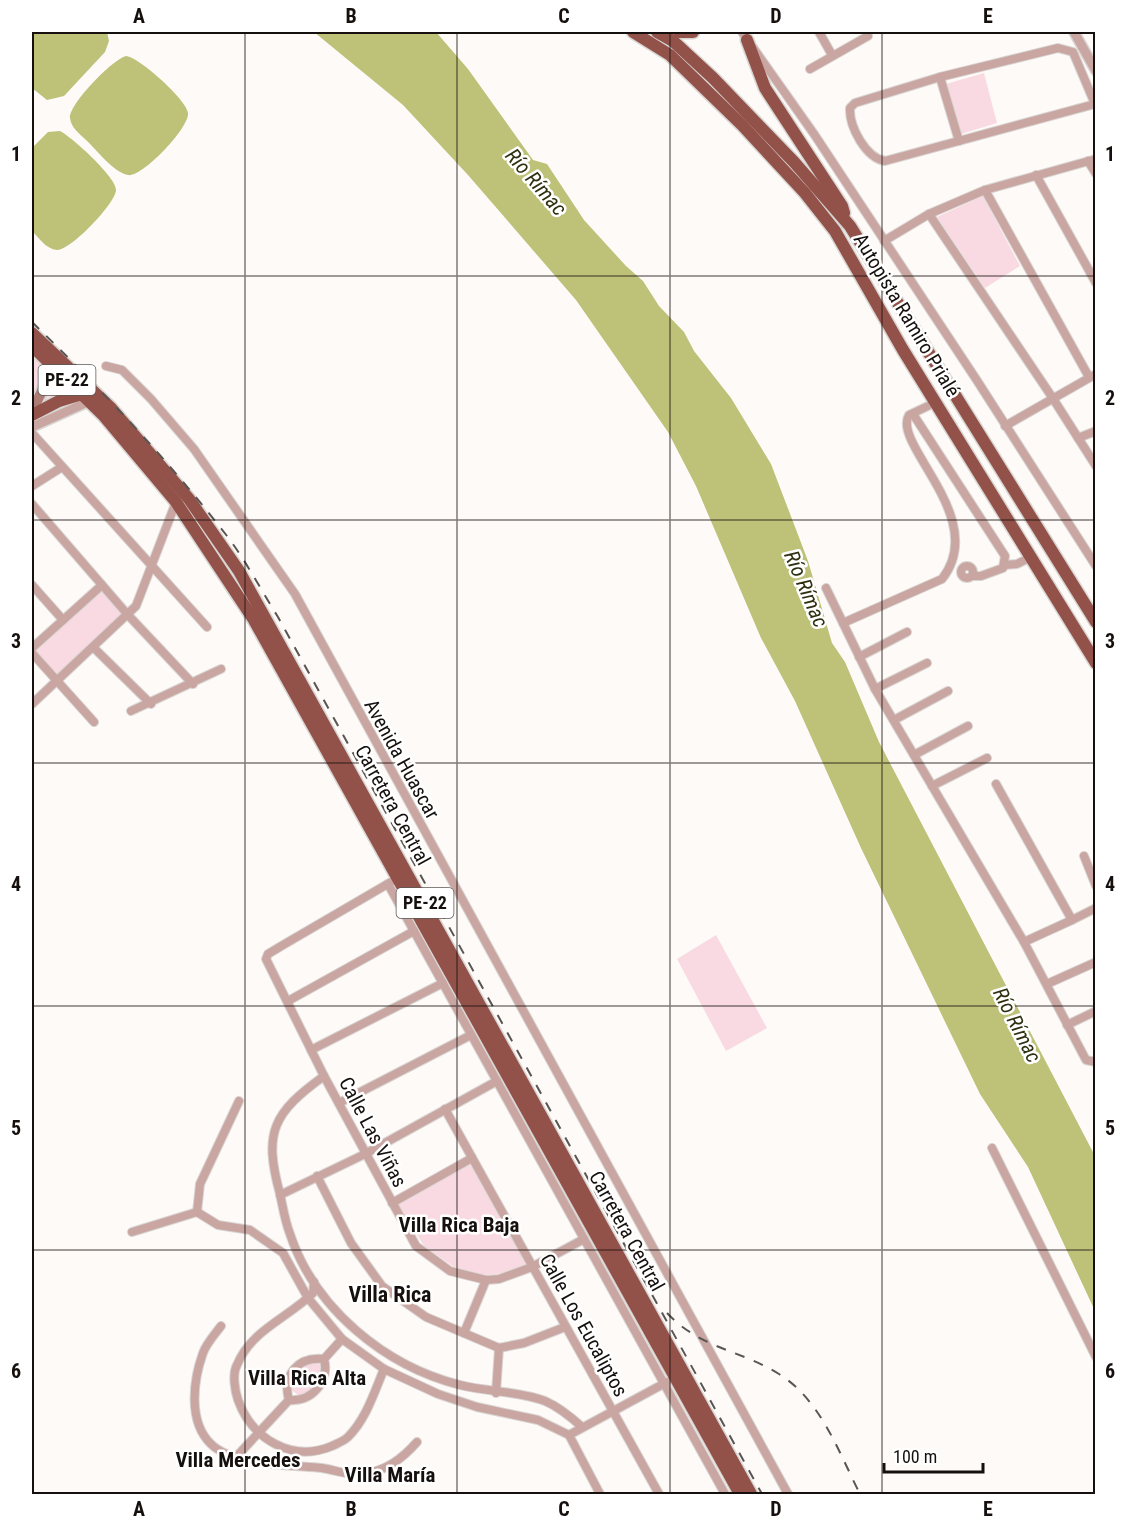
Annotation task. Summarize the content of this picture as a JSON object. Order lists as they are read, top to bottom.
{
  "streets": {
    "highway": ["Autopista Ramiro Prialé", "PE-22", "Carretera Central"],
    "street": ["Avenida Huascar", "Calle Las Viñas", "Calle Los Eucaliptos"]
  },
  "crossings": [
    ["Carretera Central", "Calle Las Viñas"],
    ["Calle Las Viñas", "Calle Los Eucaliptos"]
  ],
  "districts": [
    "Villa Rica Baja",
    "Villa Rica",
    "Villa Rica Alta",
    "Villa Mercedes",
    "Villa María"
  ],
  "water": ["Río Rímac"],
  "scale_bar": "100 m",
  "grid": {
    "columns": [
      "A",
      "B",
      "C",
      "D",
      "E"
    ],
    "rows": [
      "1",
      "2",
      "3",
      "4",
      "5",
      "6"
    ]
  }
}
